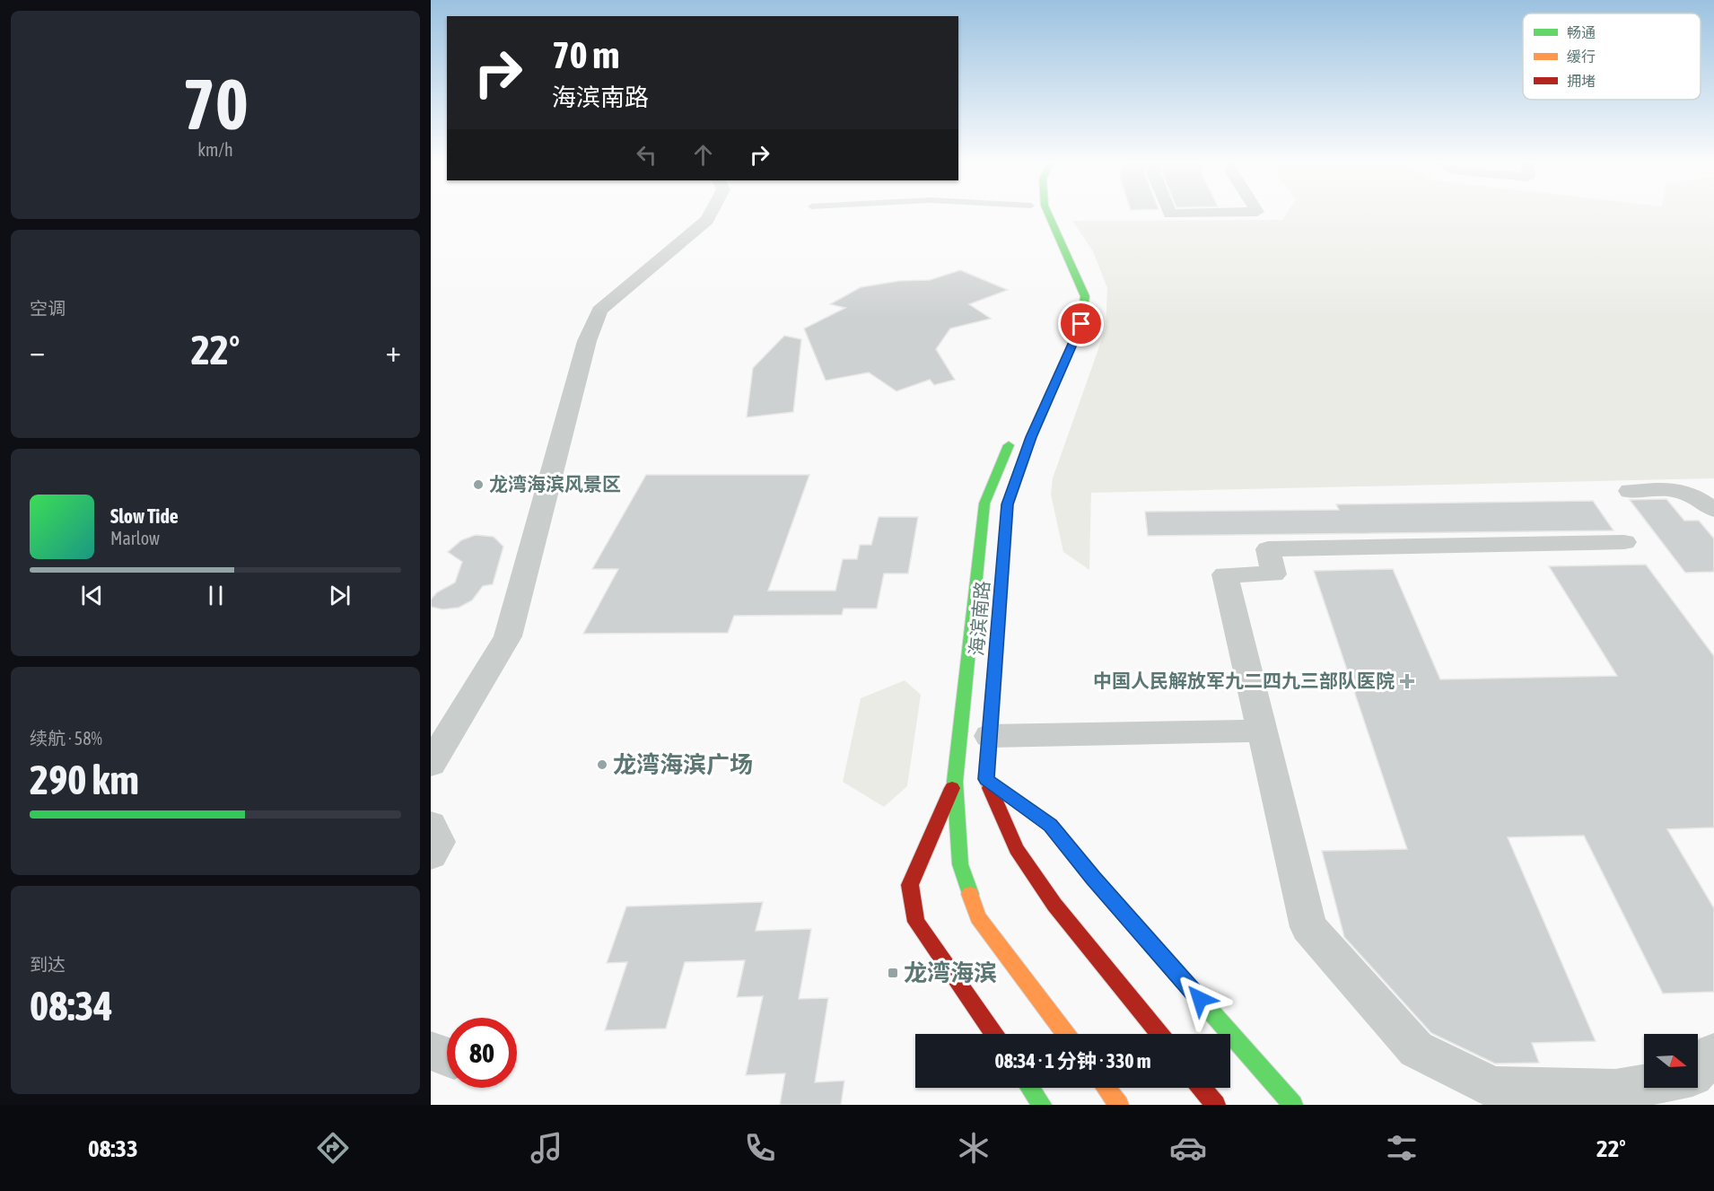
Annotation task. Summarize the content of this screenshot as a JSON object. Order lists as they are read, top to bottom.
{
  "streets": {
    "highway": ["海滨南路"]
  },
  "places": {
    "other": ["龙湾海滨风景区", "龙湾海滨广场"],
    "health": ["中国人民解放军九二四九三部队医院"],
    "transit": ["龙湾海滨"]
  },
  "legend": ["畅通", "缓行", "拥堵"],
  "north": "right",
  "page": {
    "tile": [
      ["70", "km/h"],
      "空调",
      ["续航 · 58%", "290 km"],
      ["到达", "08:34"]
    ],
    "turn": ["70 m", "海滨南路"],
    "heat": ["−", "22°", "+"],
    "song": ["Slow Tide", "Marlow"],
    "limit": "80",
    "trip": "08:34 · 1 分钟 · 330 m",
    "tabs": ["08:33", "22°"]
  }
}
